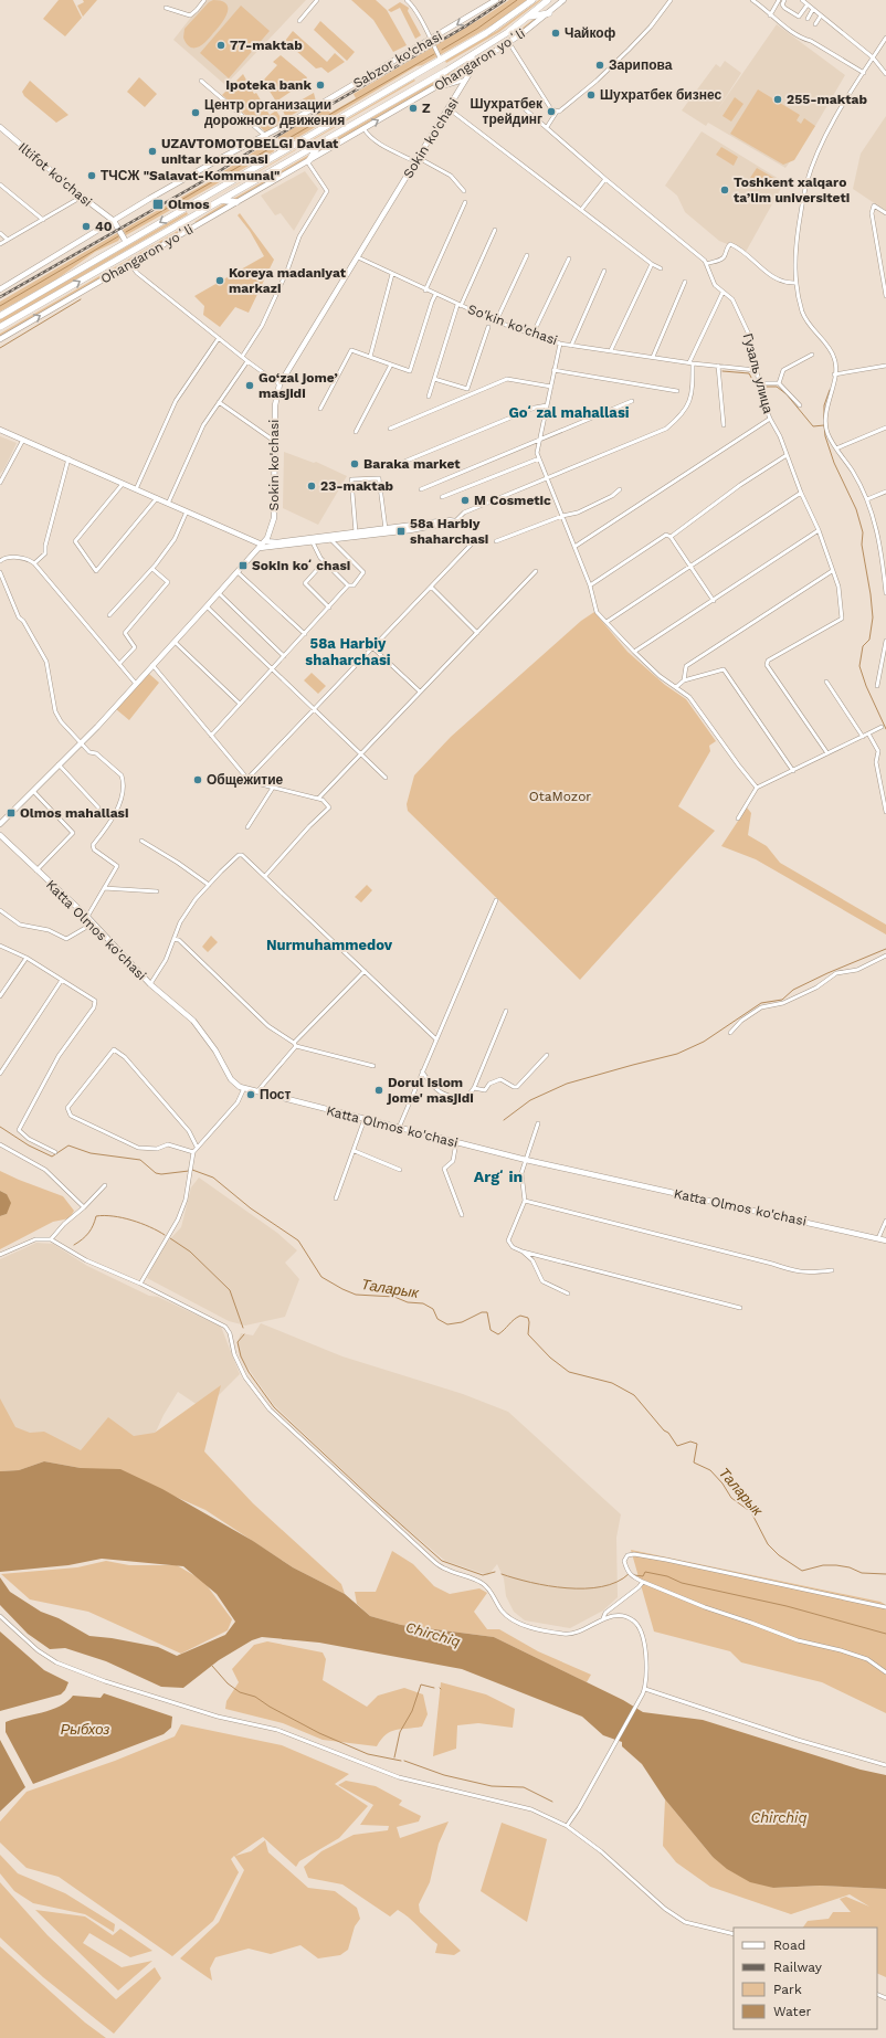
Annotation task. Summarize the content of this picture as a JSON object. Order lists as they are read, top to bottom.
{
  "streets": {
    "highway": ["Ohangaron yoʻli"],
    "street": [
      "Sabzor ko'chasi",
      "Sokin ko'chasi",
      "Iltifot ko'chasi",
      "So'kin ko'chasi",
      "Гузаль улица",
      "Katta Olmos ko'chasi"
    ]
  },
  "crossings": [
    ["Sabzor ko'chasi", "Iltifot ko'chasi"],
    ["Ohangaron yoʻli", "Sokin ko'chasi"],
    ["Ohangaron yoʻli", "Iltifot ko'chasi"],
    ["Sokin ko'chasi", "So'kin ko'chasi"],
    ["So'kin ko'chasi", "Гузаль улица"]
  ],
  "districts": [
    "Goʻzal mahallasi",
    "58a Harbiy shaharchasi",
    "Nurmuhammedov",
    "Argʻin"
  ],
  "water": ["Таларык", "Chirchiq", "Рыбхоз"],
  "parks": ["OtaMozor"],
  "places": {
    "other": [
      "Чайкоф",
      "77-maktab",
      "Зарипова",
      "Ipoteka bank",
      "Шухратбек бизнес",
      "255-maktab",
      "Z",
      "Шухратбек трейдинг",
      "Центр организации дорожного движения",
      "UZAVTOMOTOBELGI Davlat unitar korxonasi",
      "ТЧСЖ \"Salavat-Kommunal\"",
      "Toshkent xalqaro ta’lim universiteti",
      "40",
      "Koreya madaniyat markazi",
      "Go‘zal jome’ masjidi",
      "Baraka market",
      "23-maktab",
      "M Cosmetic",
      "Общежитие",
      "Dorul Islom jome' masjidi",
      "Пост"
    ],
    "transit": [
      "Olmos",
      "58a Harbiy shaharchasi",
      "Sokin koʻchasi",
      "Olmos mahallasi"
    ]
  },
  "legend": [
    "Road",
    "Railway",
    "Park",
    "Water"
  ]
}
